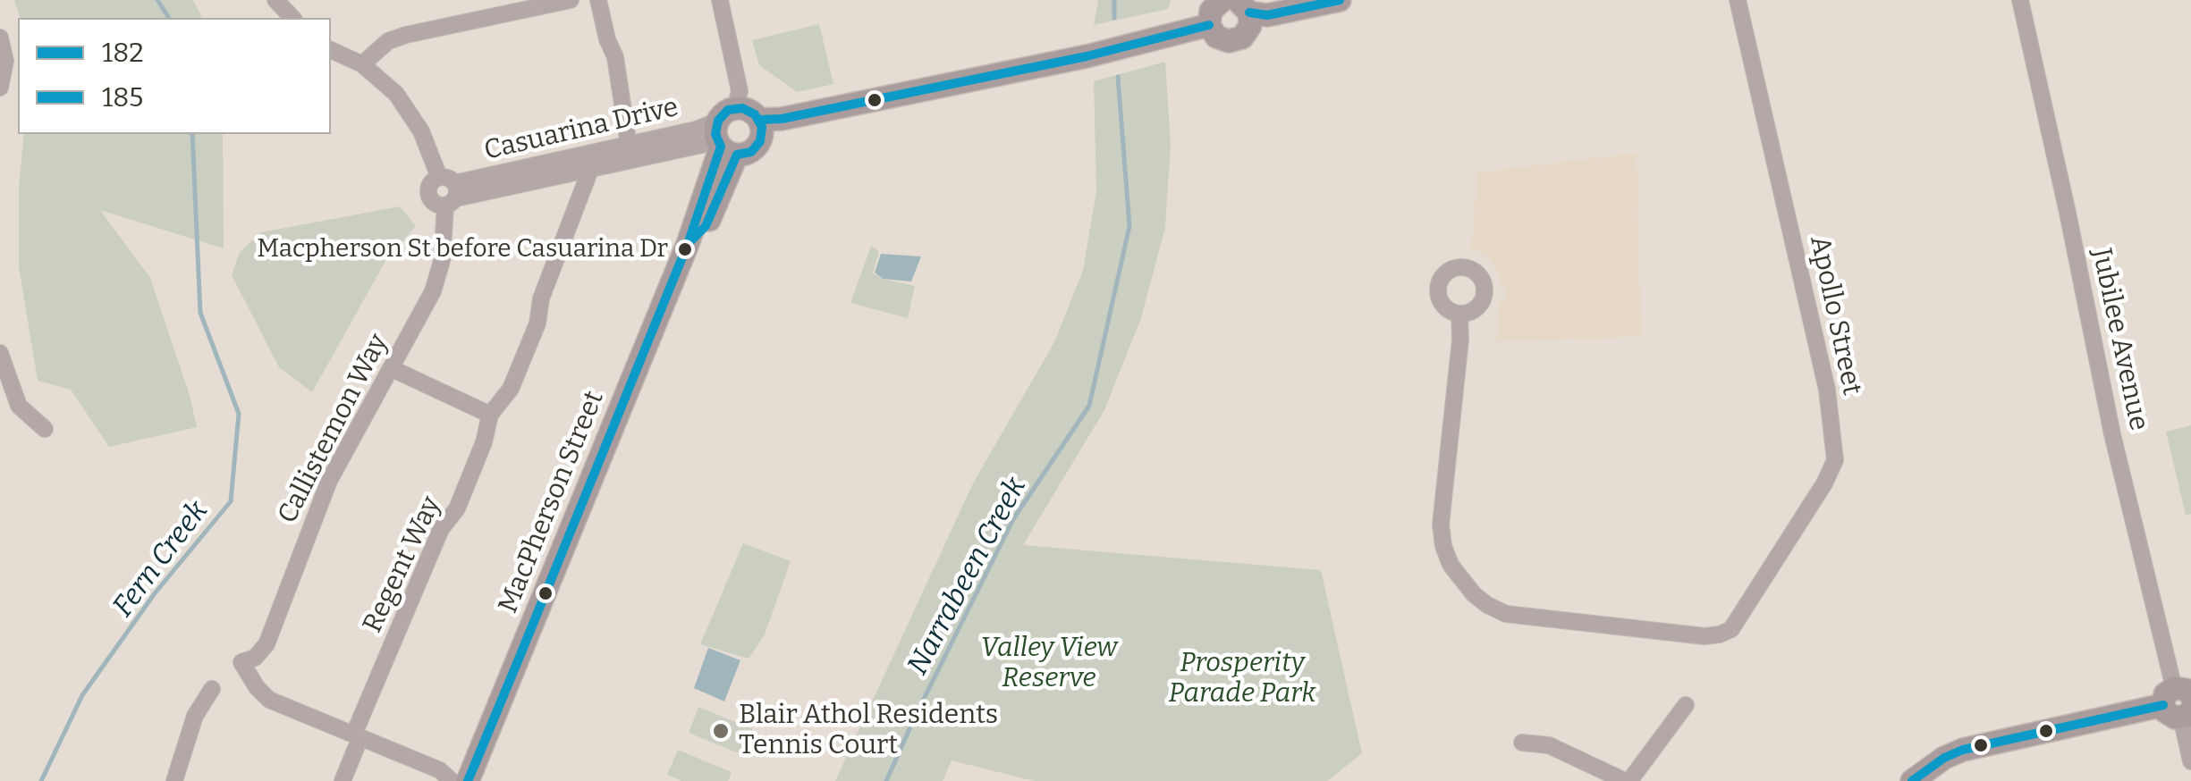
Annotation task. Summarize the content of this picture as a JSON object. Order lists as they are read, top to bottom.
{
  "streets": {
    "street": [
      "Casuarina Drive",
      "Apollo Street",
      "Jubilee Avenue",
      "Callistemon Way",
      "MacPherson Street",
      "Regent Way"
    ]
  },
  "crossings": [
    ["Casuarina Drive", "Callistemon Way"],
    ["Casuarina Drive", "MacPherson Street"],
    ["Casuarina Drive", "Regent Way"],
    ["Callistemon Way", "Regent Way"]
  ],
  "water": ["Fern Creek", "Narrabeen Creek"],
  "parks": ["Valley View Reserve", "Prosperity Parade Park"],
  "places": ["Macpherson St before Casuarina Dr", "Blair Athol Residents Tennis Court"],
  "lines": ["transit line 182", "transit line 185"],
  "legend": ["182", "185"]
}
